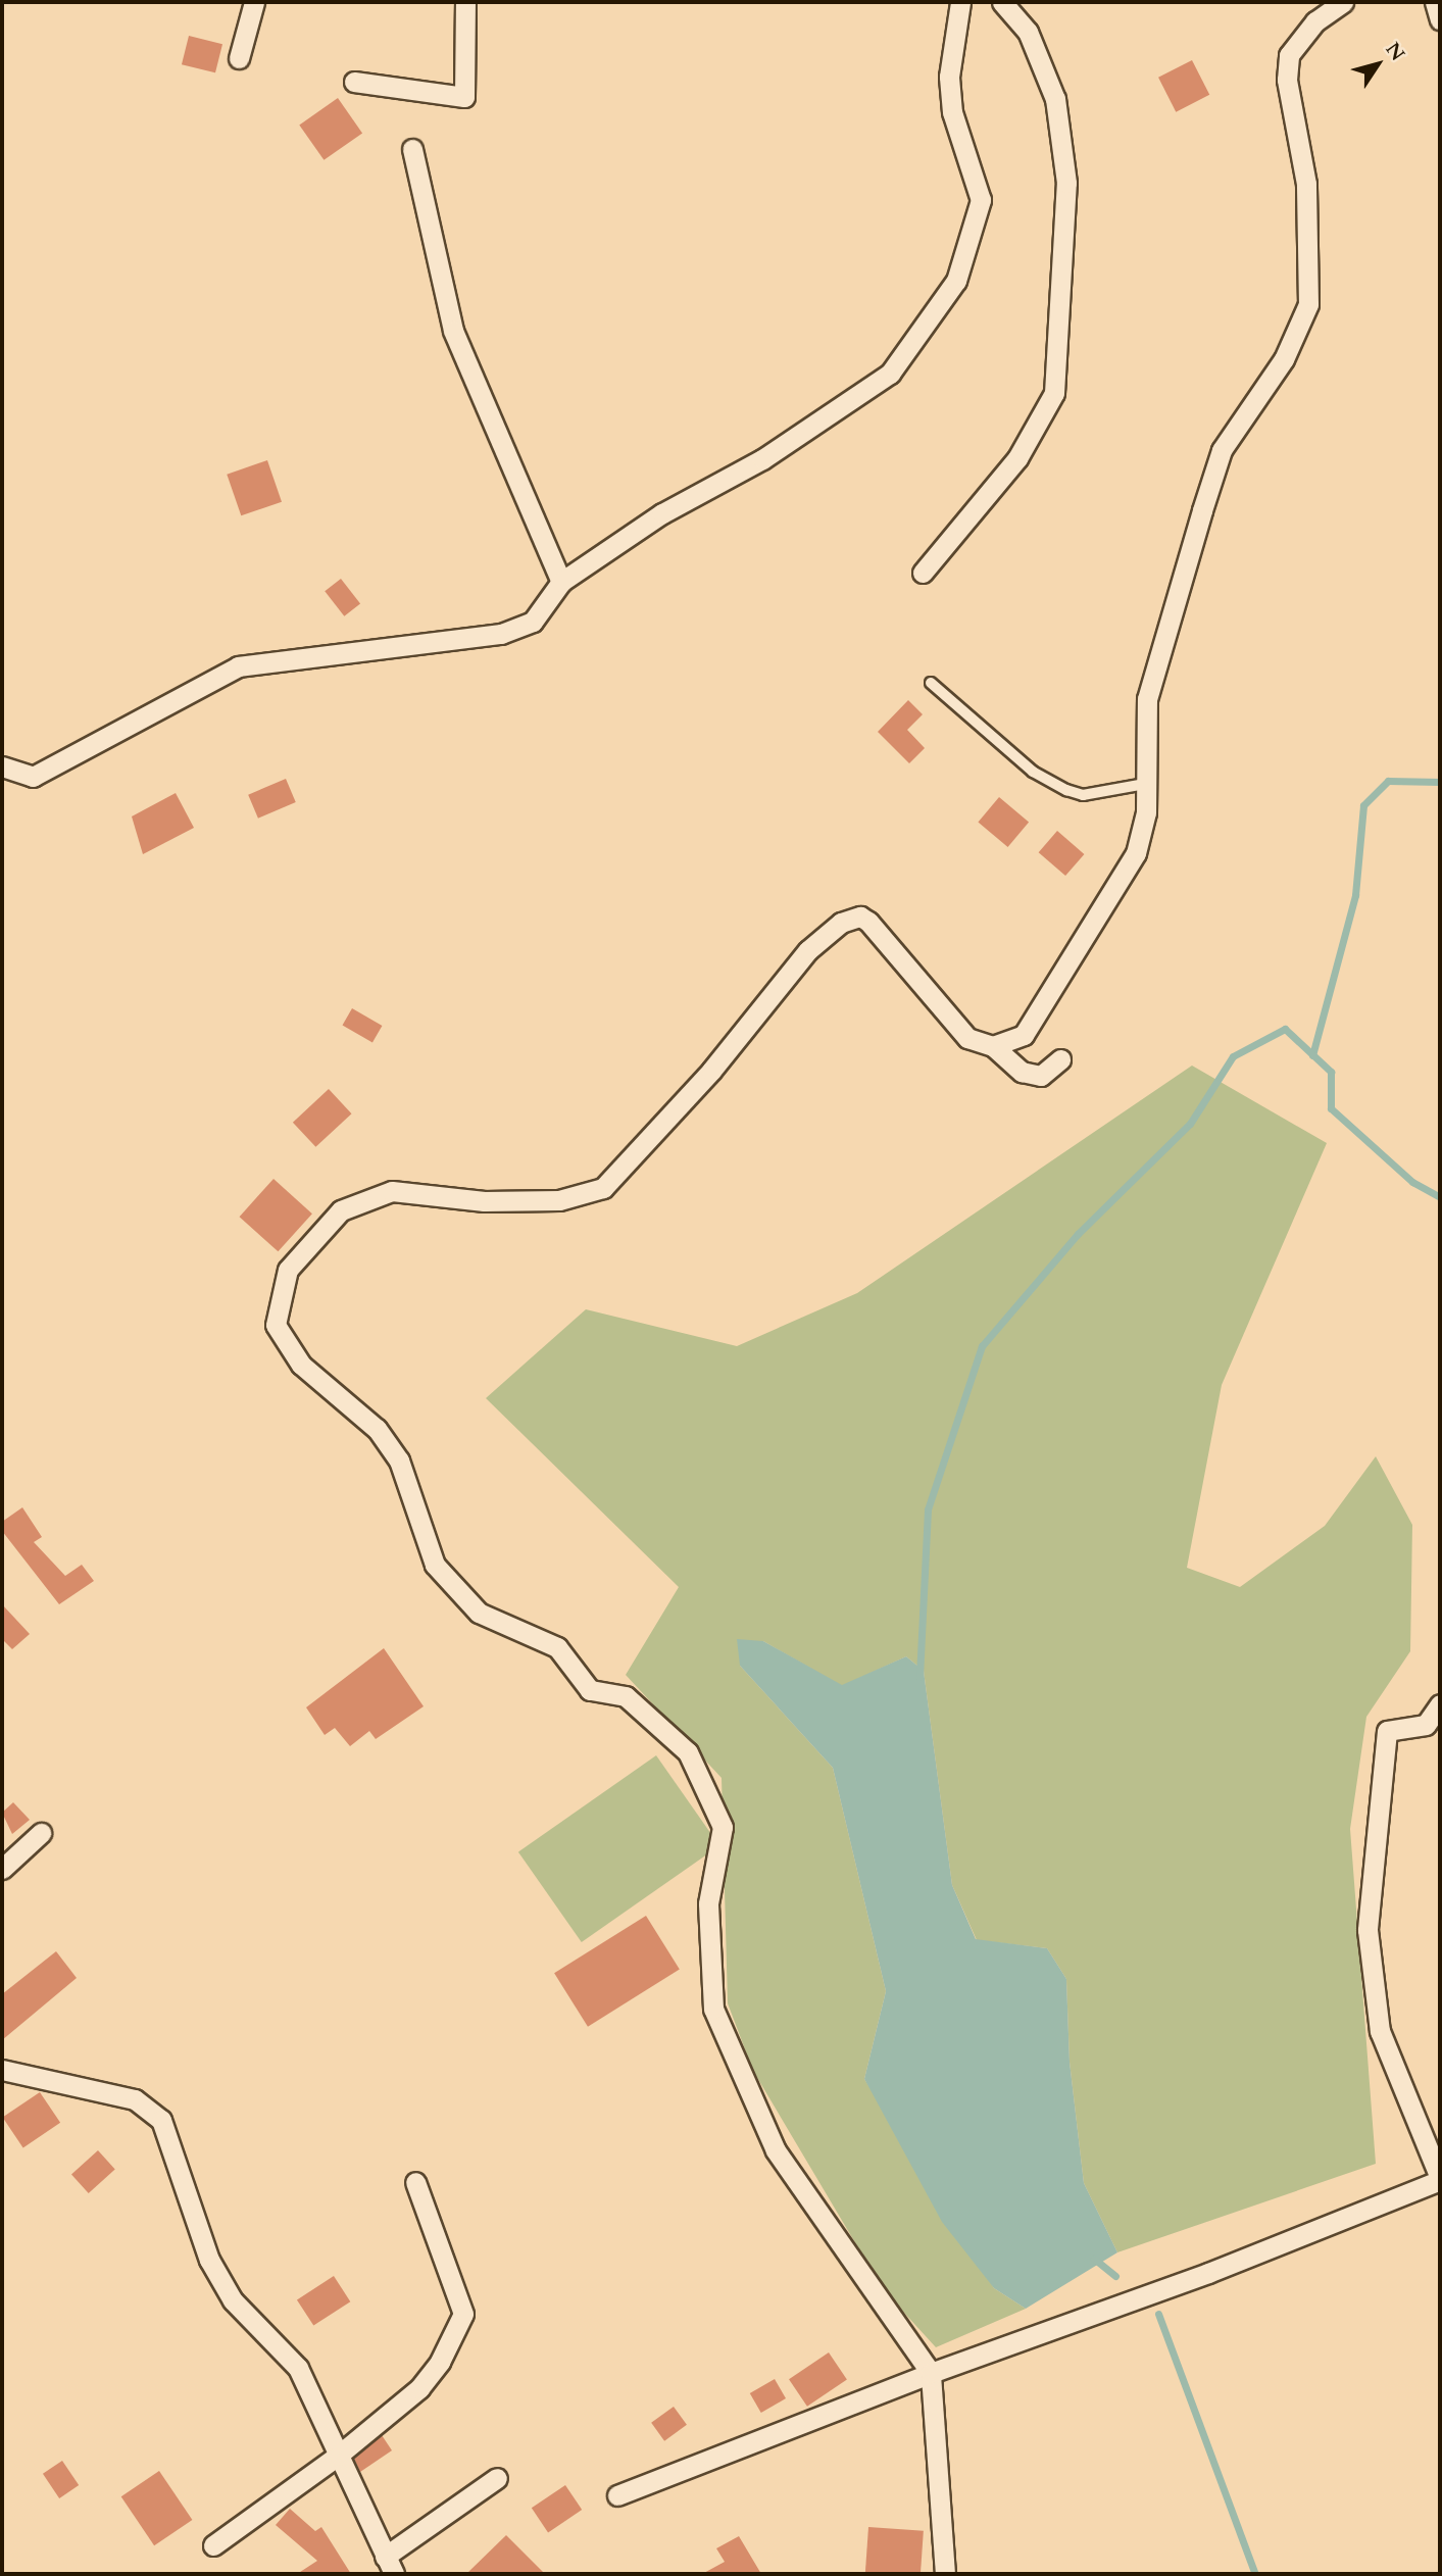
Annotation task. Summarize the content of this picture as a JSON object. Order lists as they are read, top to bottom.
{
  "north": "top right"
}
